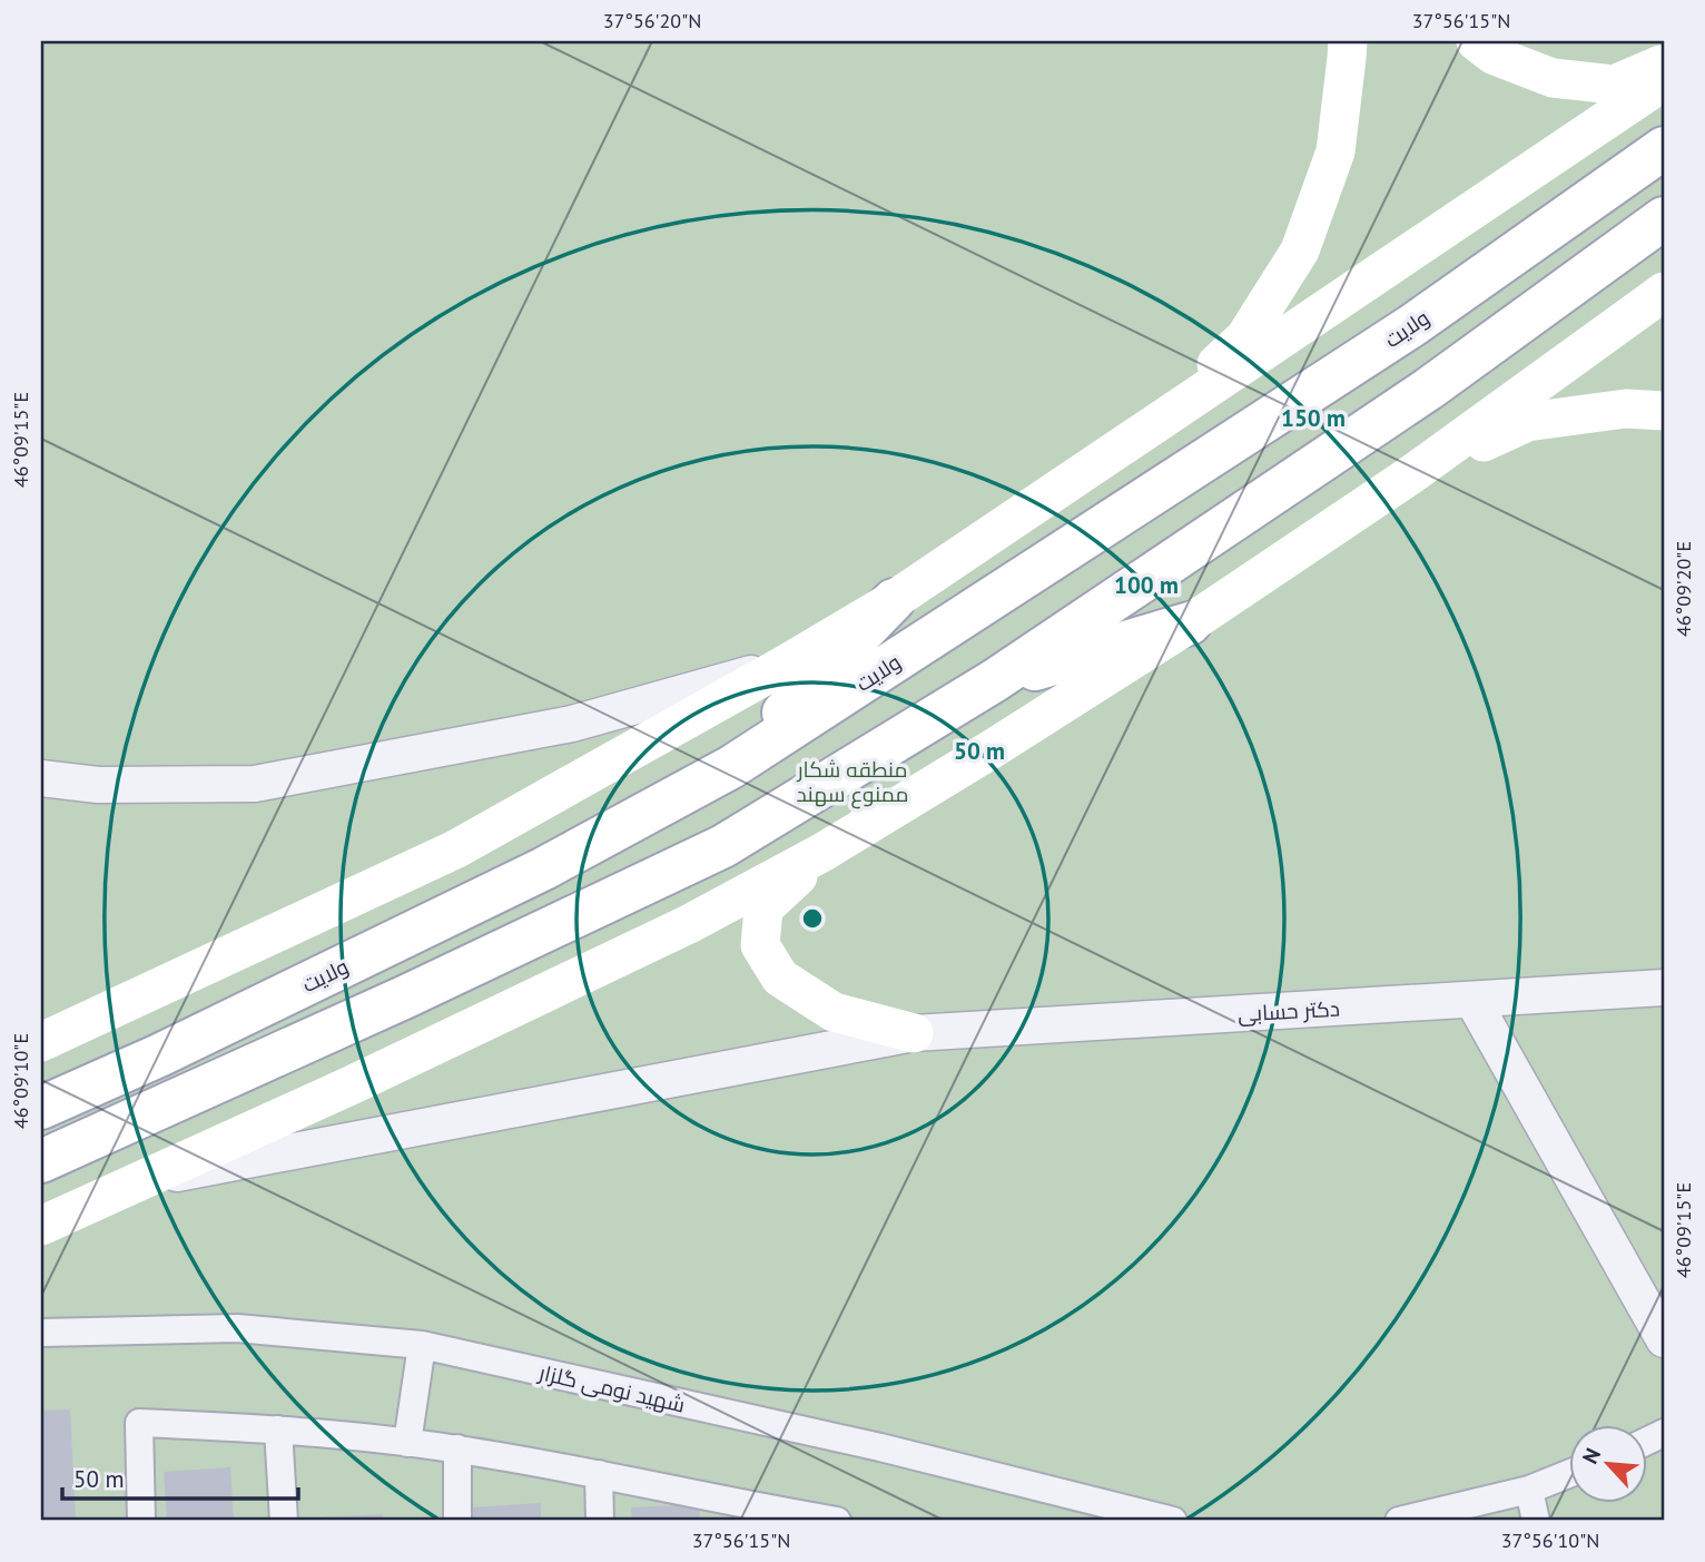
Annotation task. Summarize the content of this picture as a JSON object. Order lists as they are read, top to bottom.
{
  "streets": {
    "main road": ["ولایت"],
    "street": ["دکتر حسابی", "شهید نومی گلزار"]
  },
  "parks": ["منطقه شکار ممنوع سهند"],
  "scale_bar": "50 m",
  "north": "top left",
  "coordinates": [
    "37°56'20\"N",
    "37°56'15\"N",
    "46°09'15\"E",
    "46°09'20\"E",
    "46°09'10\"E",
    "37°56'10\"N"
  ],
  "rings": ["150 m", "100 m", "50 m"]
}
